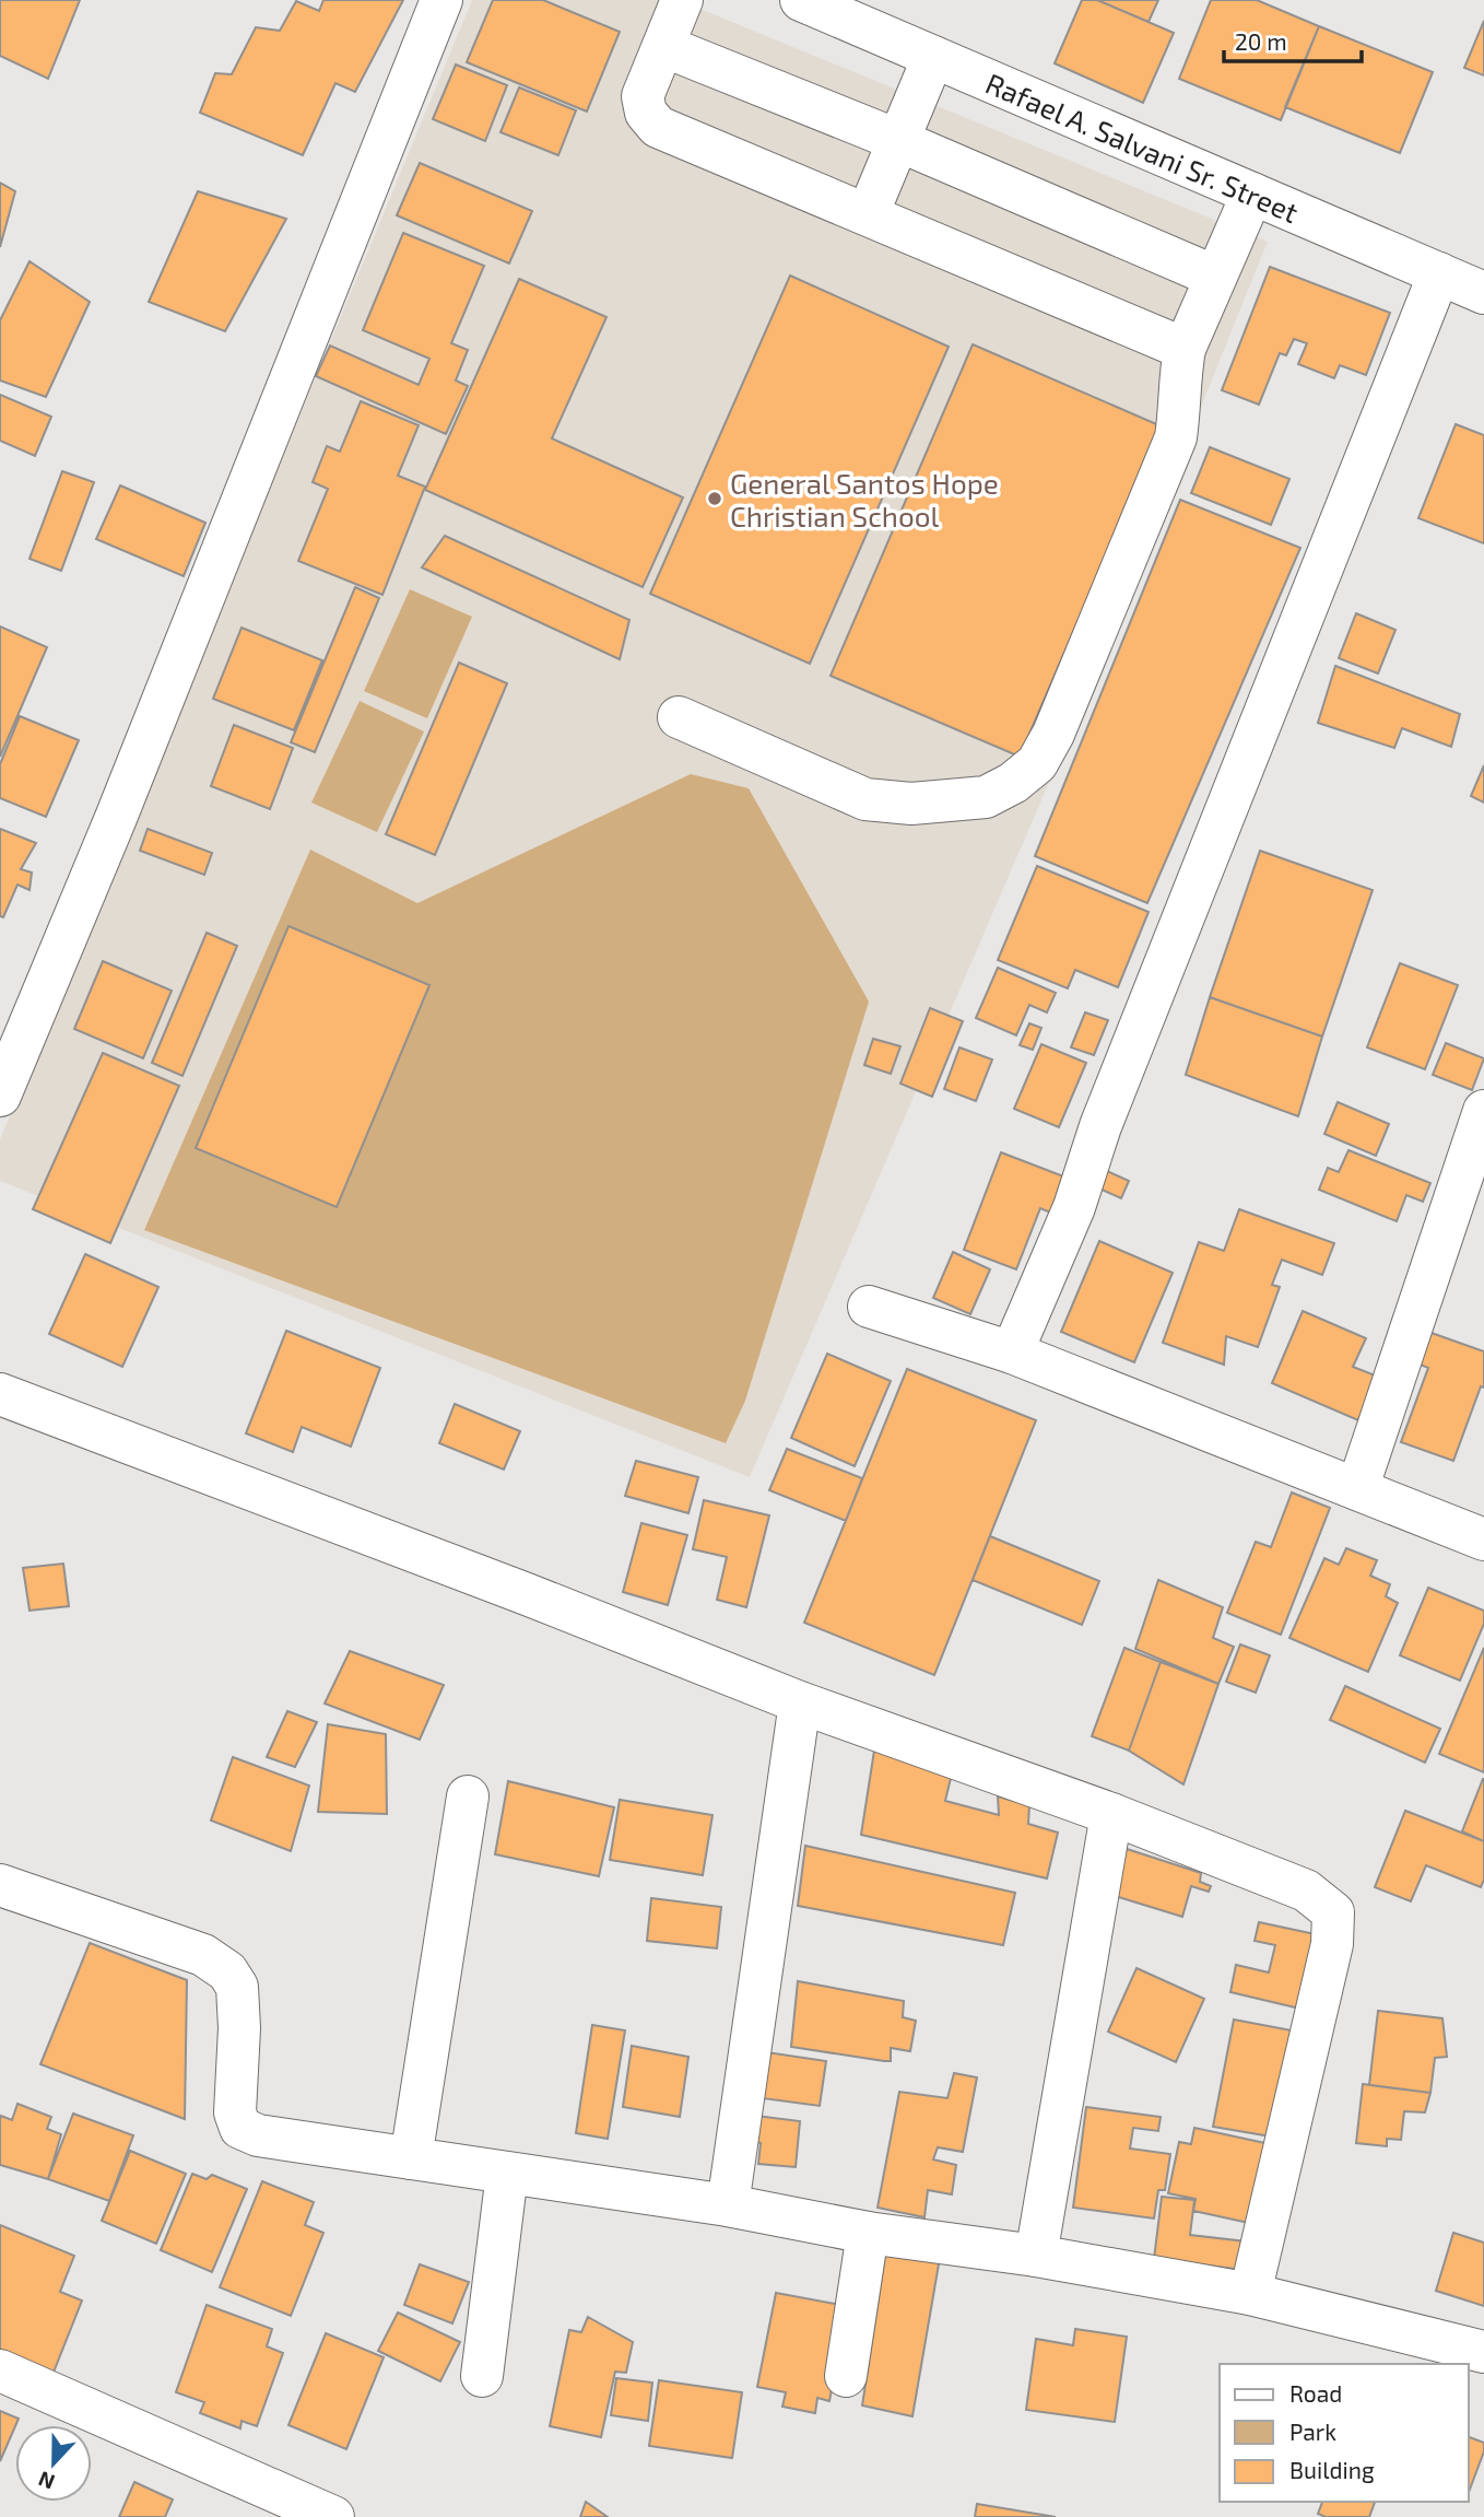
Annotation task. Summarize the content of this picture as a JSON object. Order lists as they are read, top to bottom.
{
  "streets": {
    "street": ["Rafael A. Salvani Sr. Street"]
  },
  "places": ["General Santos Hope Christian School"],
  "legend": ["Road", "Park", "Building"],
  "scale_bar": "20 m",
  "north": "bottom"
}
